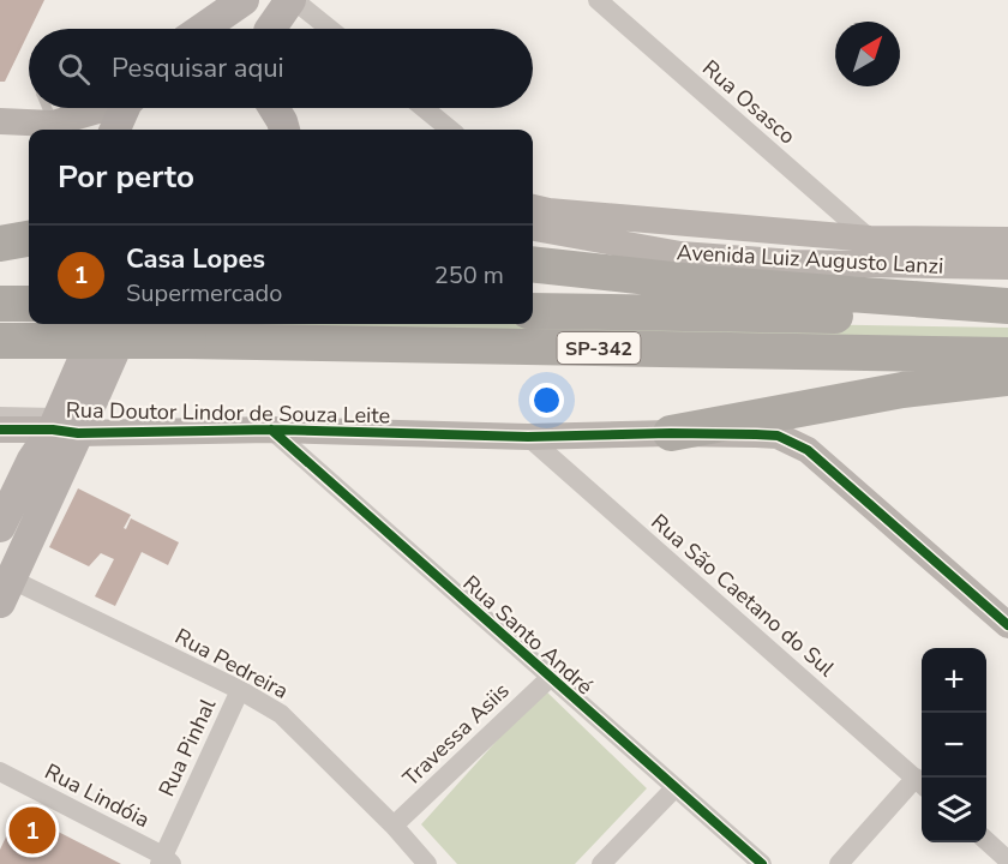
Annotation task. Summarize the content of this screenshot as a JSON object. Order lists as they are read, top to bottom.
{
  "streets": {
    "highway": ["SP-342"],
    "street": [
      "Rua Osasco",
      "Avenida Luiz Augusto Lanzi",
      "Rua Doutor Lindor de Souza Leite",
      "Rua São Caetano do Sul",
      "Rua Santo André",
      "Rua Pedreira",
      "Travessa Asiis",
      "Rua Pinhal",
      "Rua Lindóia"
    ]
  },
  "crossings": [
    ["Rua Osasco", "Avenida Luiz Augusto Lanzi"],
    ["Rua Doutor Lindor de Souza Leite", "Rua São Caetano do Sul"],
    ["Rua Doutor Lindor de Souza Leite", "Rua Santo André"],
    ["Rua Santo André", "Travessa Asiis"],
    ["Rua Pedreira", "Travessa Asiis"],
    ["Rua Pedreira", "Rua Pinhal"],
    ["Rua Pinhal", "Rua Lindóia"]
  ],
  "north": "top right",
  "page": {
    "search": "Pesquisar aqui",
    "heading": "Por perto",
    "list": [
      {
        "mark": "1",
        "name": "Casa Lopes",
        "note": "Supermercado",
        "value": "250 m"
      }
    ],
    "map_buttons": ["+", "−"],
    "pins": "1"
  }
}
